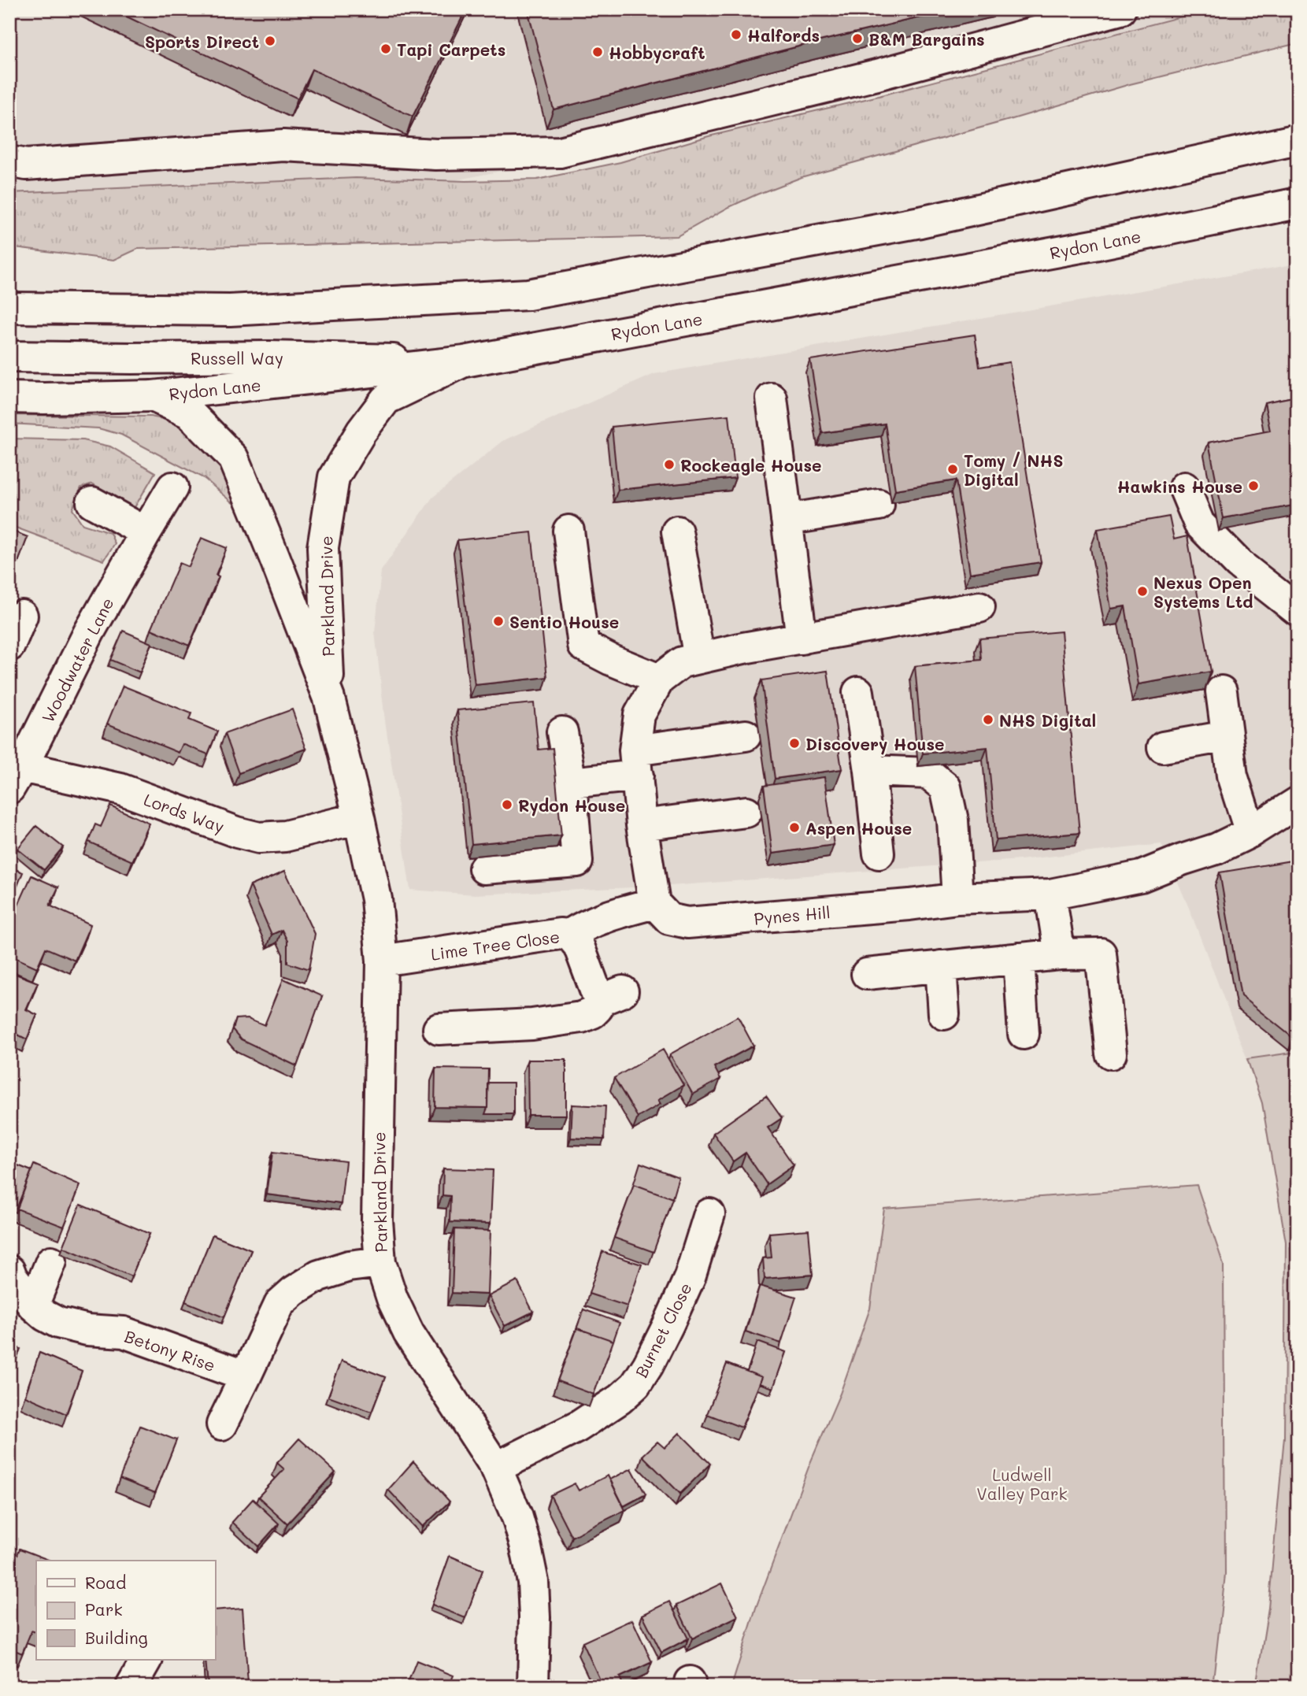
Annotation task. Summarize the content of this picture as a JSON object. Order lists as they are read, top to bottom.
{
  "streets": {
    "street": [
      "Rydon Lane",
      "Russell Way",
      "Parkland Drive",
      "Woodwater Lane",
      "Lords Way",
      "Pynes Hill",
      "Lime Tree Close",
      "Burnet Close",
      "Betony Rise"
    ]
  },
  "crossings": [
    ["Rydon Lane", "Russell Way"],
    ["Rydon Lane", "Parkland Drive"],
    ["Russell Way", "Parkland Drive"],
    ["Parkland Drive", "Lords Way"],
    ["Parkland Drive", "Lime Tree Close"],
    ["Parkland Drive", "Burnet Close"],
    ["Woodwater Lane", "Lords Way"]
  ],
  "parks": ["Ludwell Valley Park"],
  "places": [
    "Halfords",
    "B&M Bargains",
    "Sports Direct",
    "Tapi Carpets",
    "Hobbycraft",
    "Rockeagle House",
    "Tomy / NHS Digital",
    "Hawkins House",
    "Nexus Open Systems Ltd",
    "Sentio House",
    "NHS Digital",
    "Discovery House",
    "Rydon House",
    "Aspen House"
  ],
  "legend": ["Road", "Park", "Building"]
}
